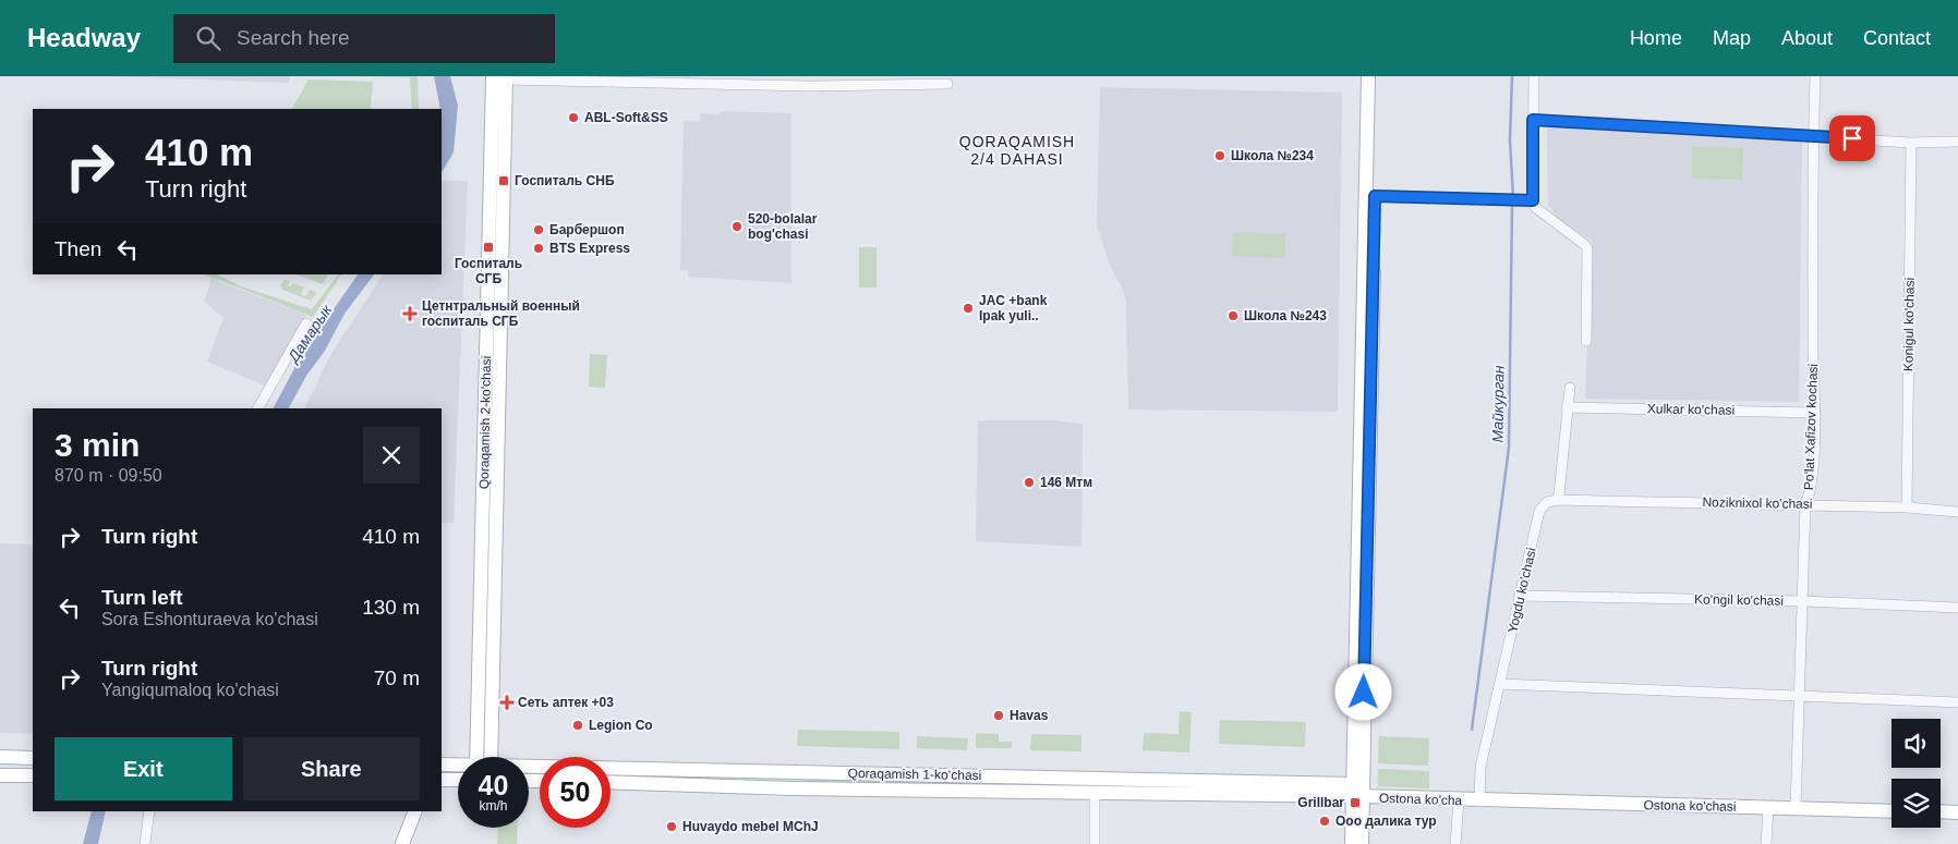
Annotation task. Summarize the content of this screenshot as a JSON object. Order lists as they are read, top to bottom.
{
  "streets": {
    "main road": [
      "Qoraqamish 2-ko'chasi",
      "Qoraqamish 1-koʻchasi",
      "Ostona ko'cha",
      "Ostona ko'chasi"
    ],
    "street": [
      "Konigul ko'chasi",
      "Xulkar ko'chasi",
      "Po'lat Xafizov kochasi",
      "Noziknixol ko'chasi",
      "Yogdu ko'chasi",
      "Ko'ngil ko'chasi"
    ]
  },
  "crossings": [
    ["Konigul ko'chasi", "Noziknixol ko'chasi"],
    ["Xulkar ko'chasi", "Po'lat Xafizov kochasi"],
    ["Po'lat Xafizov kochasi", "Noziknixol ko'chasi"],
    ["Po'lat Xafizov kochasi", "Ko'ngil ko'chasi"],
    ["Po'lat Xafizov kochasi", "Ostona ko'chasi"],
    ["Noziknixol ko'chasi", "Yogdu ko'chasi"],
    ["Yogdu ko'chasi", "Ko'ngil ko'chasi"],
    ["Yogdu ko'chasi", "Ostona ko'cha"],
    ["Yogdu ko'chasi", "Ostona ko'chasi"],
    ["Qoraqamish 1-koʻchasi", "Ostona ko'cha"],
    ["Ostona ko'cha", "Ostona ko'chasi"]
  ],
  "districts": ["QORAQAMISH 2/4 DAHASI"],
  "water": ["Дамарык", "Майкурган"],
  "places": {
    "other": [
      "ABL-Soft&SS",
      "Школа №234",
      "520-bolalar bog'chasi",
      "Барбершоп",
      "BTS Express",
      "JAC +bank Ipak yuli..",
      "Школа №243",
      "146 Мтм",
      "Havas",
      "Legion Co",
      "Ооо далика тур",
      "Huvaydo mebel MChJ"
    ],
    "transit": ["Госпиталь СНБ", "Госпиталь СГБ", "Grillbar"],
    "health": ["Цетнтральный военный госпиталь СГБ", "Сеть аптек +03"]
  },
  "page": {
    "header": "Headway",
    "search": "Search here",
    "nav": [
      "Home",
      "Map",
      "About",
      "Contact"
    ],
    "turn": ["410 m", "Turn right"],
    "then": "Then",
    "heading": ["3 min", "870 m · 09:50"],
    "list": [
      {
        "name": "Turn right",
        "value": "410 m"
      },
      {
        "name": "Turn left",
        "note": "Sora Eshonturaeva ko'chasi",
        "value": "130 m"
      },
      {
        "name": "Turn right",
        "note": "Yangiqumaloq ko'chasi",
        "value": "70 m"
      }
    ],
    "buttons": ["Exit", "Share"],
    "speed": "40 km/h",
    "limit": "50"
  }
}
